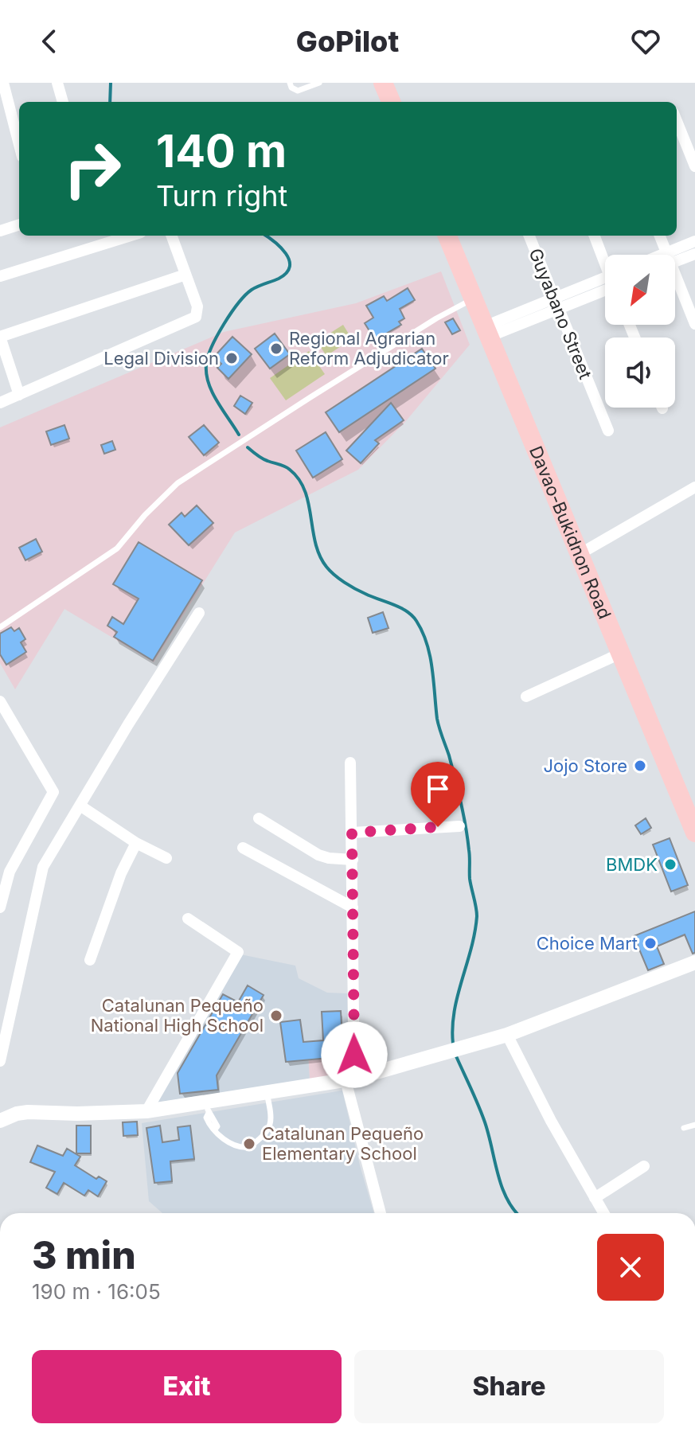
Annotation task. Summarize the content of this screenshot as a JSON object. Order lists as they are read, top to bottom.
{
  "streets": {
    "highway": ["Davao-Bukidnon Road"],
    "street": ["Guyabano Street"]
  },
  "places": [
    "Regional Agrarian Reform Adjudicator",
    "Legal Division",
    "Jojo Store",
    "BMDK",
    "Choice Mart",
    "Catalunan Pequeño National High School",
    "Catalunan Pequeño Elementary School"
  ],
  "north": "bottom left",
  "page": {
    "header": "GoPilot",
    "turn": ["140 m", "Turn right"],
    "heading": ["3 min", "190 m · 16:05"],
    "buttons": ["Exit", "Share"]
  }
}
